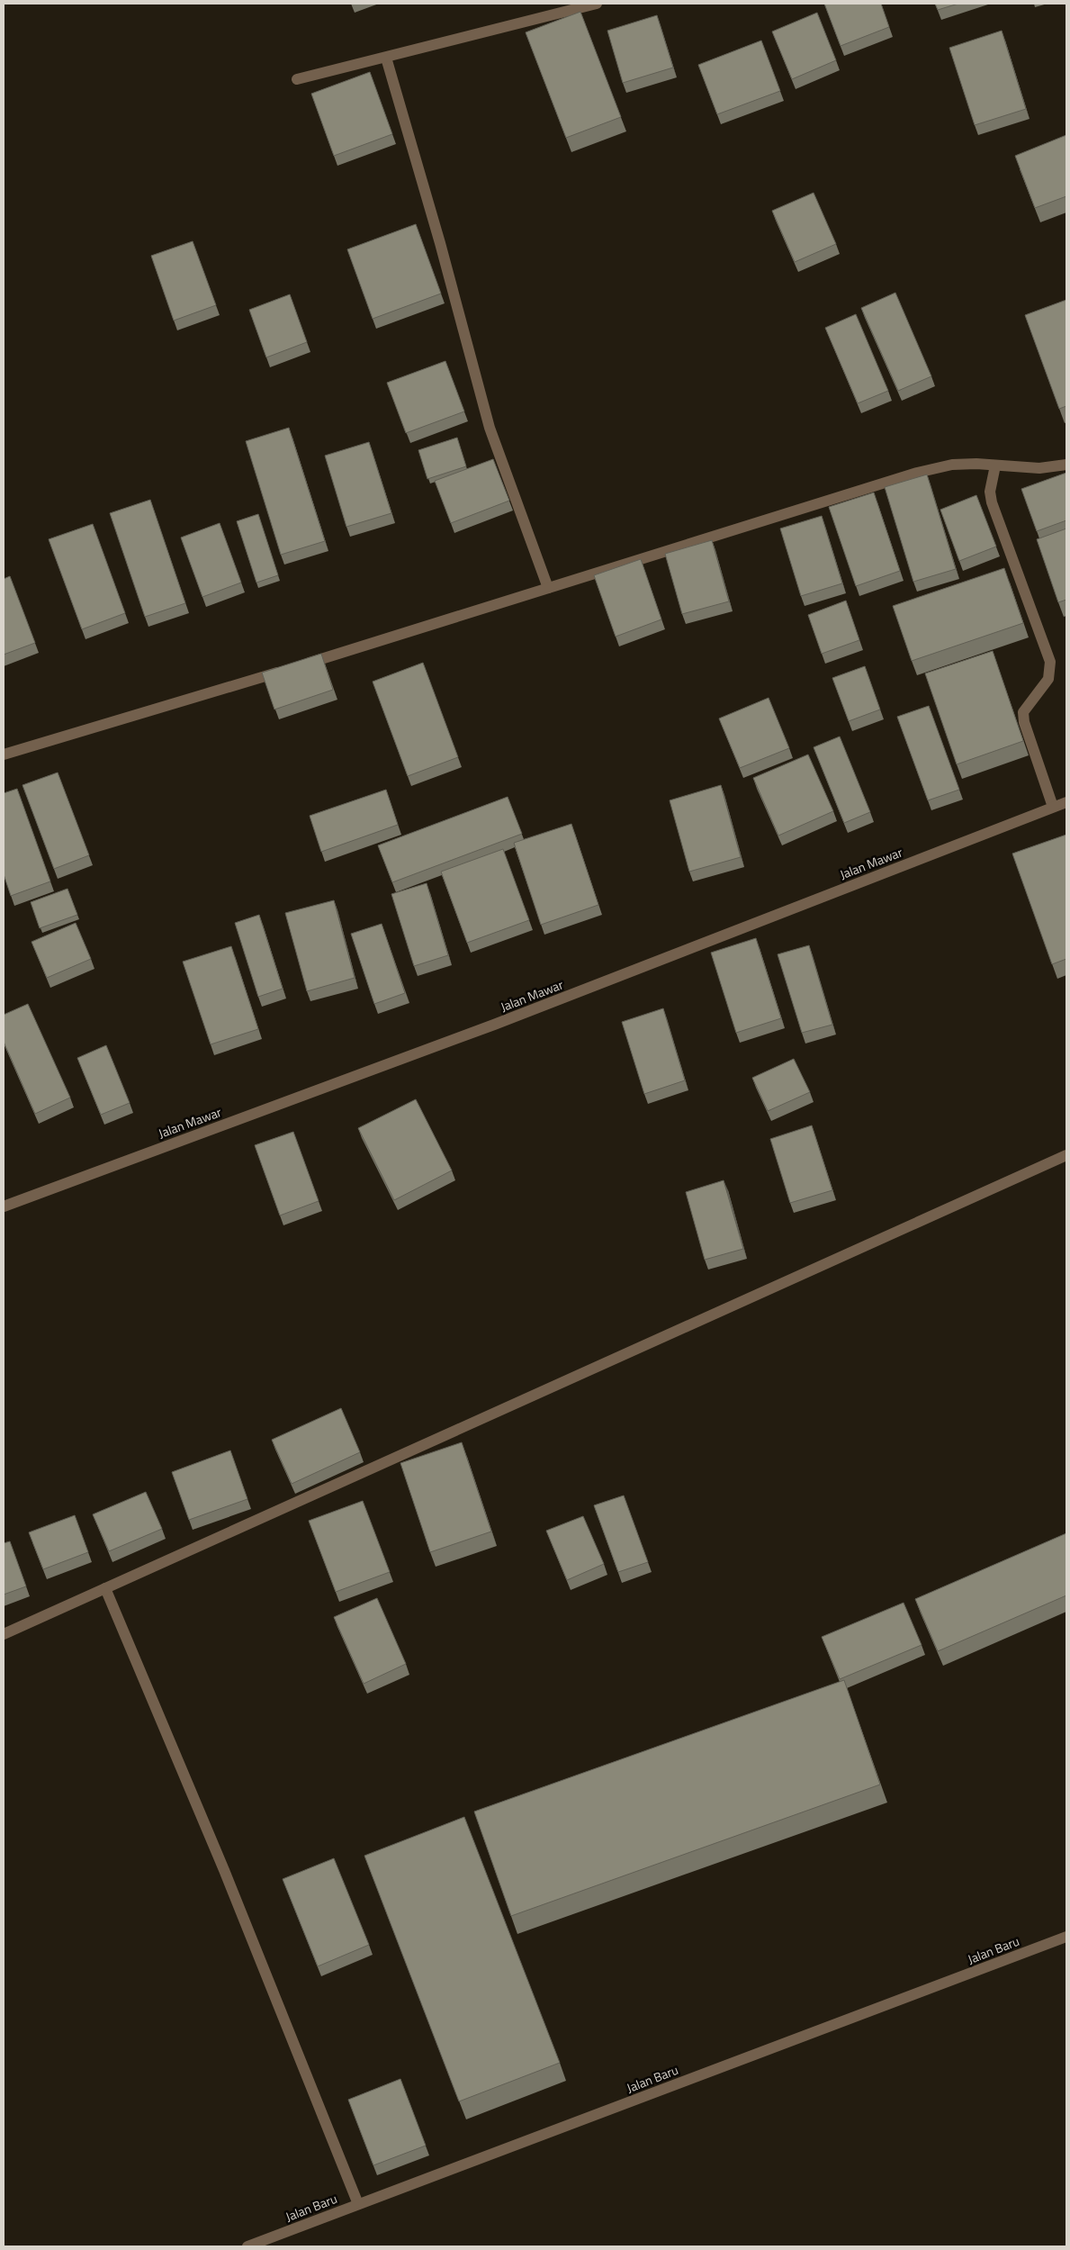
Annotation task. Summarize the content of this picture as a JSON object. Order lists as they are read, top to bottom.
{
  "streets": {
    "street": ["Jalan Mawar", "Jalan Baru"]
  }
}
